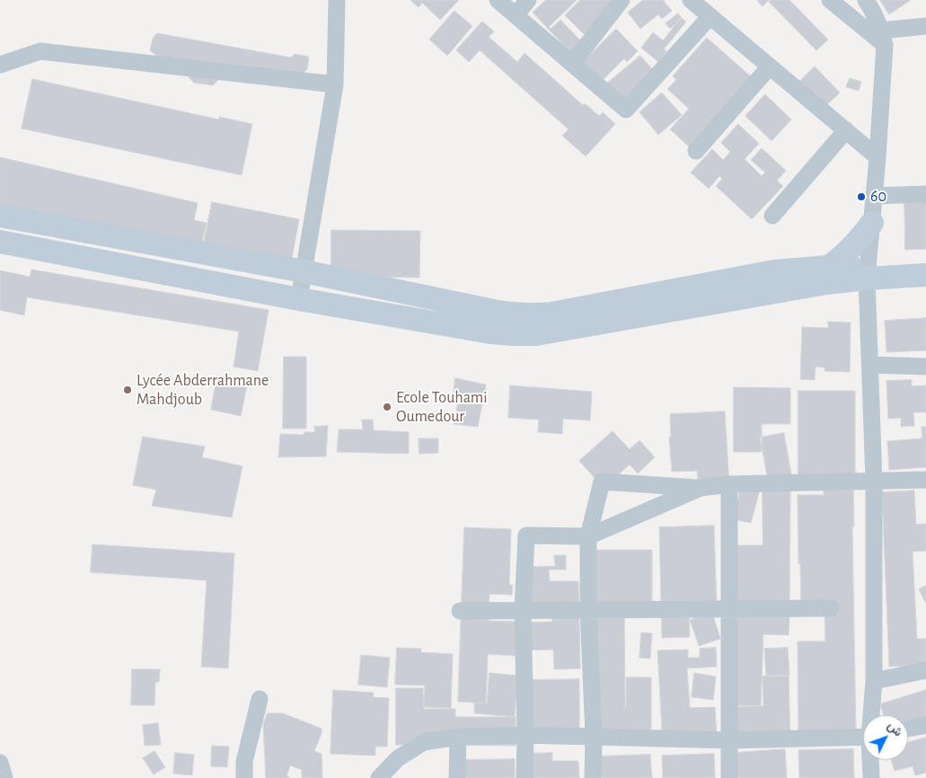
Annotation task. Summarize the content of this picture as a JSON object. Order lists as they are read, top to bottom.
{
  "places": ["60", "Lycée Abderrahmane Mahdjoub", "Ecole Touhami Oumedour"],
  "north": "top right"
}
